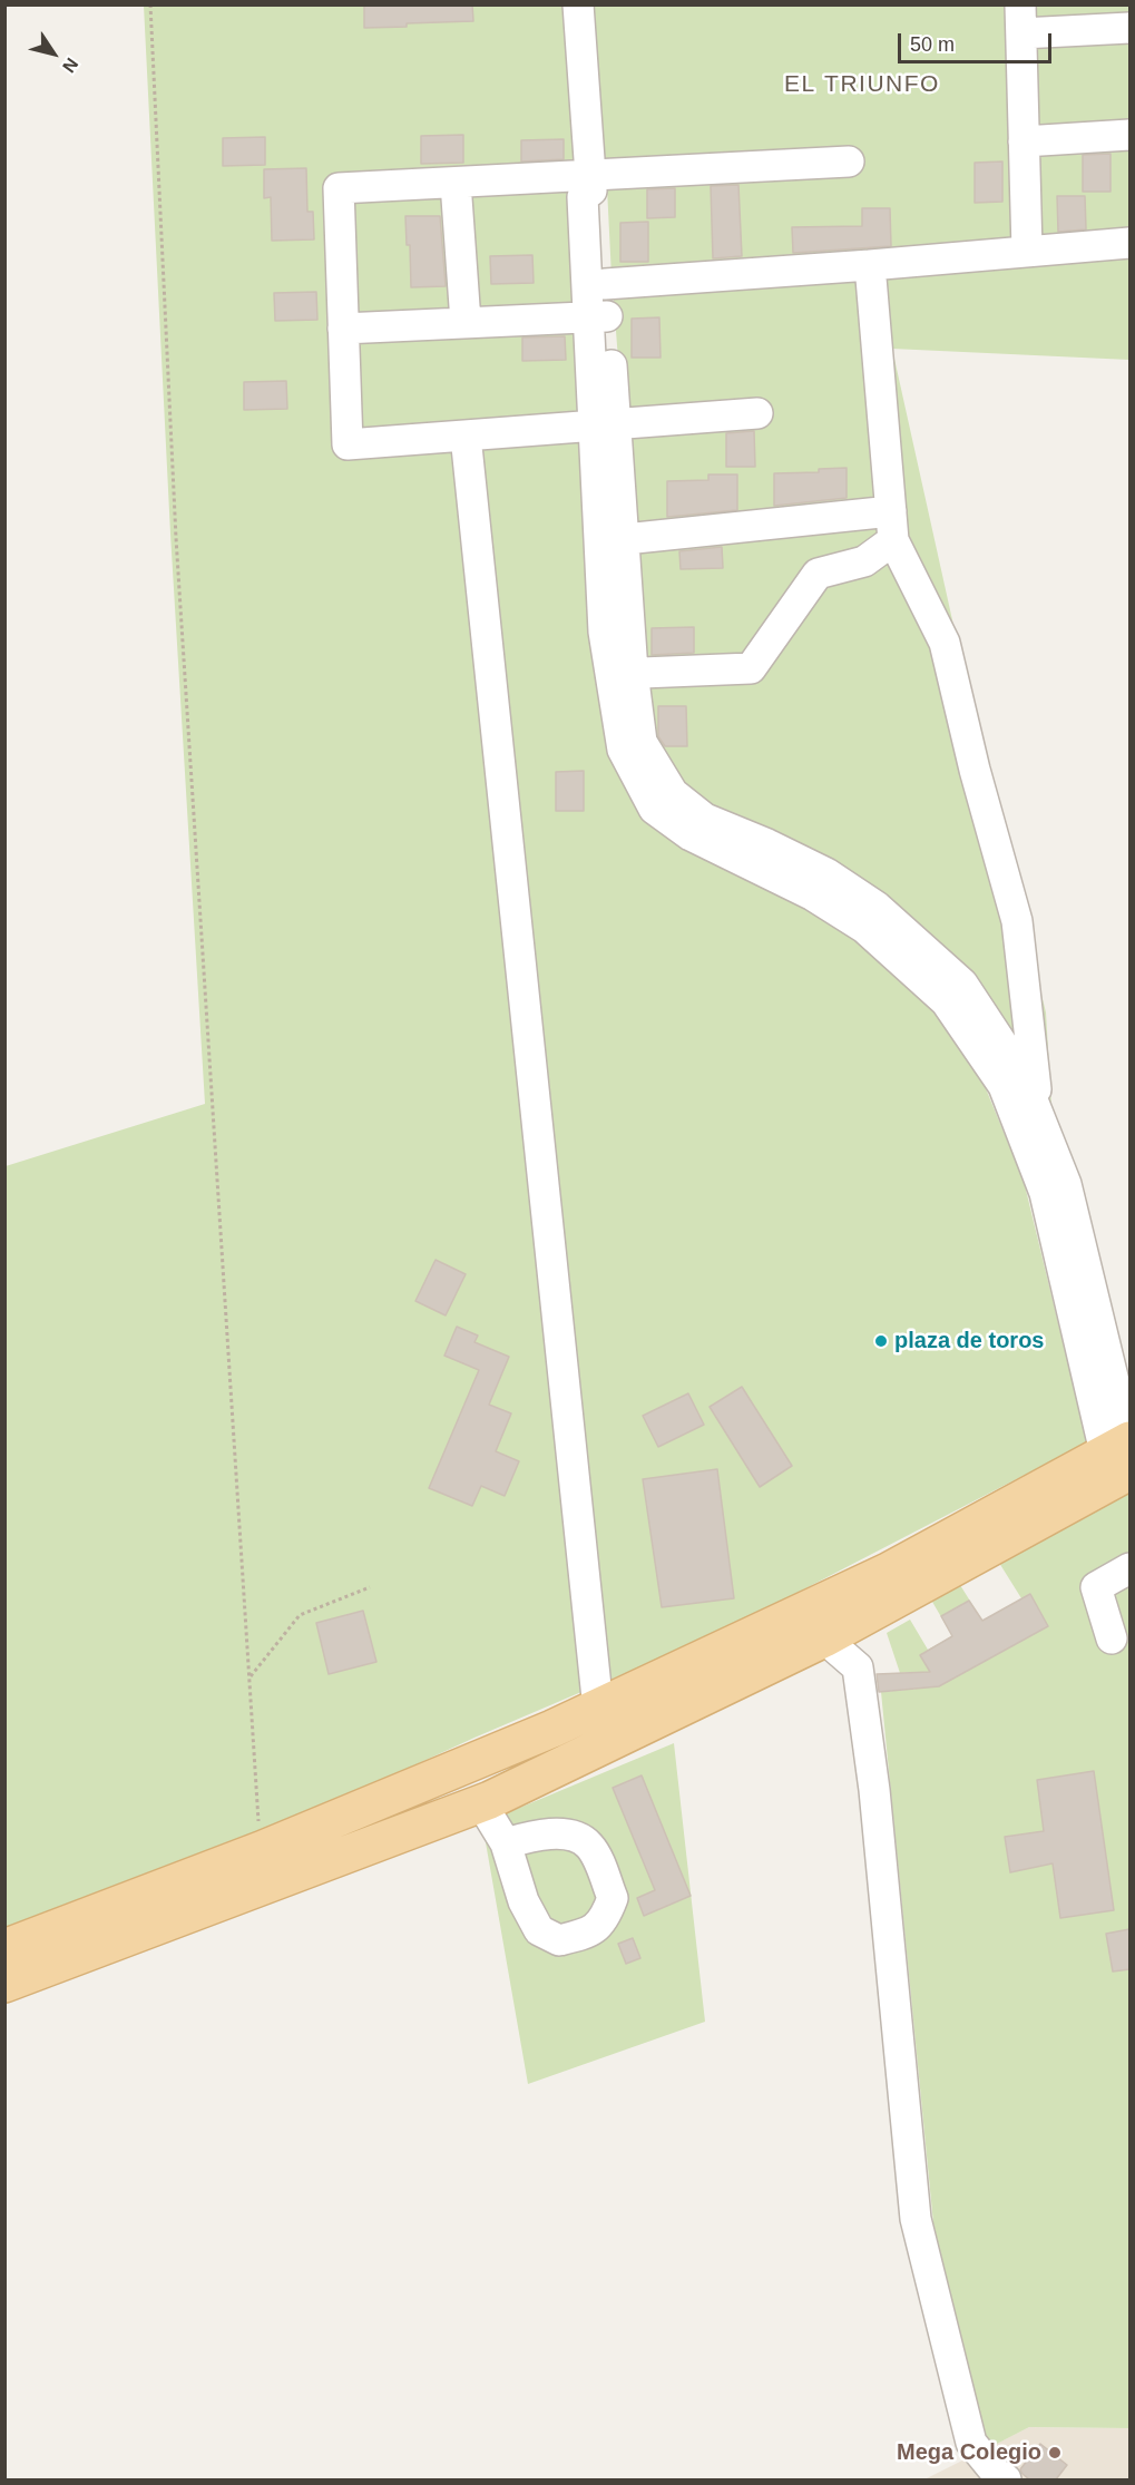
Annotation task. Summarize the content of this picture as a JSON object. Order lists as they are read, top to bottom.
{
  "districts": ["EL TRIUNFO"],
  "places": ["plaza de toros", "Mega Colegio"],
  "scale_bar": "50 m",
  "north": "bottom right"
}
